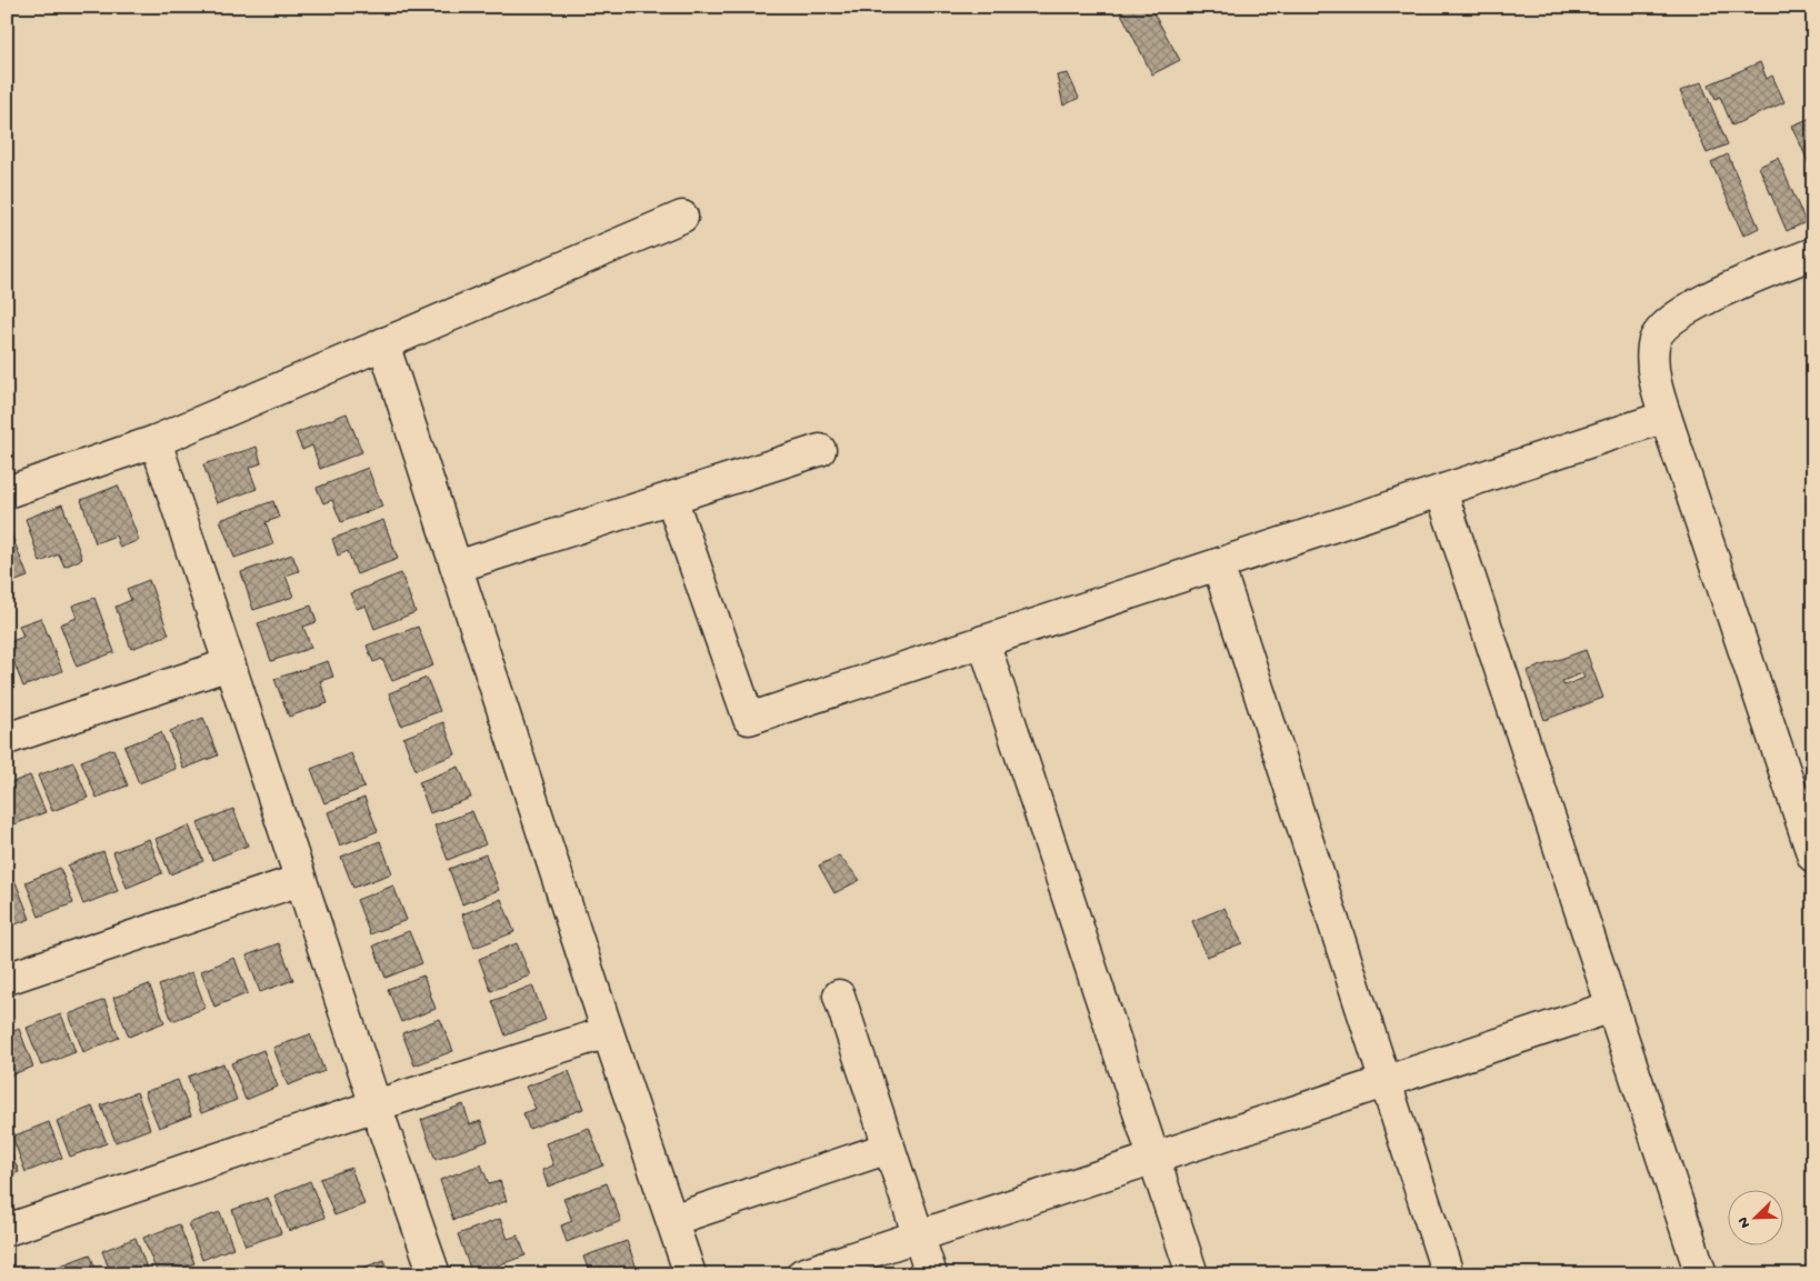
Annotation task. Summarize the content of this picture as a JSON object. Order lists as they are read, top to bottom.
{
  "north": "bottom left"
}
